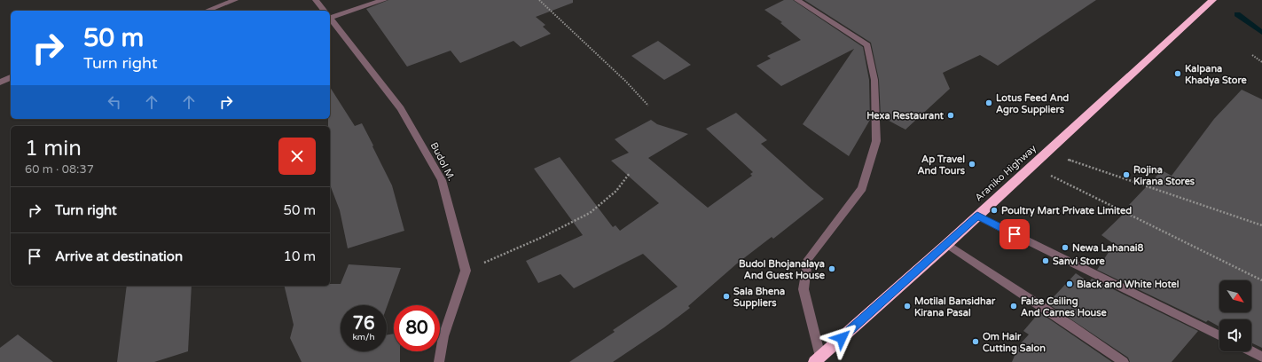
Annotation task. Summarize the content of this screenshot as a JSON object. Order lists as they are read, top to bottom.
{
  "streets": {
    "highway": ["Araniko Highway"],
    "street": ["Budol M."]
  },
  "places": [
    "Kalpana Khadya Store",
    "Lotus Feed And Agro Suppliers",
    "Hexa Restaurant",
    "Ap Travel And Tours",
    "Rojina Kirana Stores",
    "Poultry Mart Private Limited",
    "Newa Lahanai8",
    "Sanvi Store",
    "Budol Bhojanalaya And Guest House",
    "Black and White Hotel",
    "Sala Bhena Suppliers",
    "Motilal Bansidhar Kirana Pasal",
    "False Ceiling And Carnes House",
    "Om Hair Cutting Salon"
  ],
  "north": "bottom right",
  "page": {
    "turn": ["50 m", "Turn right"],
    "heading": ["1 min", "60 m · 08:37"],
    "list": [
      {
        "name": "Turn right",
        "value": "50 m"
      },
      {
        "name": "Arrive at destination",
        "value": "10 m"
      }
    ],
    "speed": "76 km/h",
    "limit": "80"
  }
}
